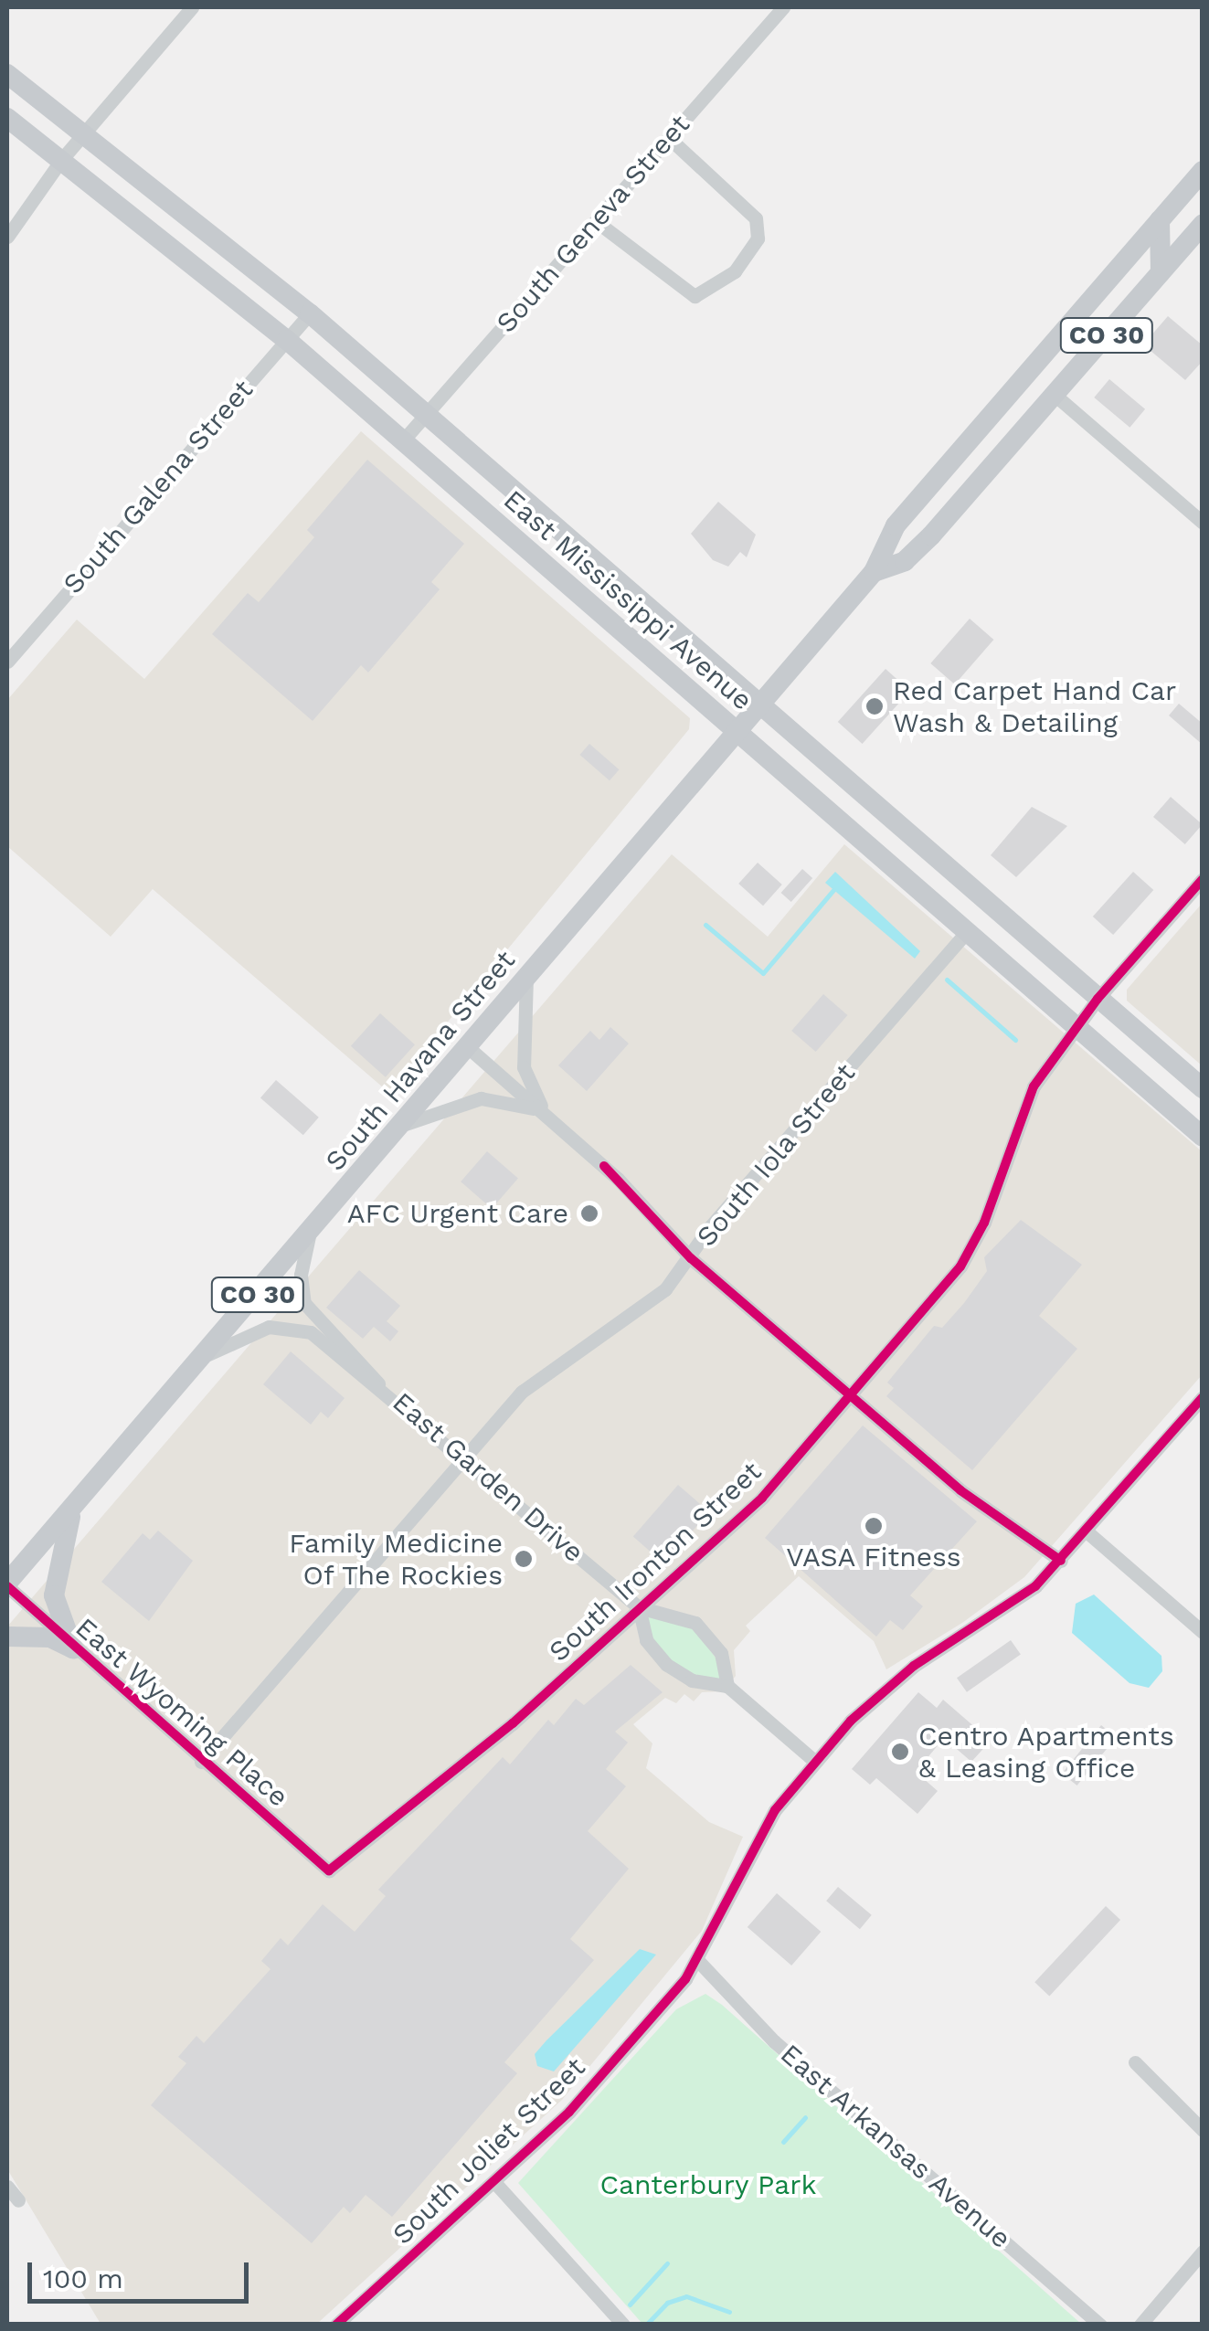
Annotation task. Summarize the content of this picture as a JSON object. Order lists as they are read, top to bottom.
{
  "streets": {
    "main road": ["CO 30", "East Mississippi Avenue", "South Havana Street"],
    "street": [
      "South Geneva Street",
      "South Galena Street",
      "South Iola Street",
      "East Garden Drive",
      "South Ironton Street",
      "East Wyoming Place",
      "East Arkansas Avenue",
      "South Joliet Street"
    ]
  },
  "crossings": [
    ["South Geneva Street", "East Mississippi Avenue"],
    ["South Galena Street", "East Mississippi Avenue"],
    ["East Mississippi Avenue", "South Havana Street"],
    ["East Mississippi Avenue", "South Iola Street"],
    ["East Mississippi Avenue", "South Ironton Street"],
    ["South Havana Street", "East Garden Drive"],
    ["South Havana Street", "East Wyoming Place"],
    ["South Iola Street", "East Garden Drive"],
    ["South Iola Street", "East Wyoming Place"],
    ["East Garden Drive", "South Ironton Street"],
    ["East Garden Drive", "South Joliet Street"],
    ["South Ironton Street", "East Wyoming Place"],
    ["East Arkansas Avenue", "South Joliet Street"]
  ],
  "parks": ["Canterbury Park"],
  "places": [
    "Red Carpet Hand Car Wash & Detailing",
    "AFC Urgent Care",
    "VASA Fitness",
    "Family Medicine Of The Rockies",
    "Centro Apartments & Leasing Office"
  ],
  "scale_bar": "100 m"
}
